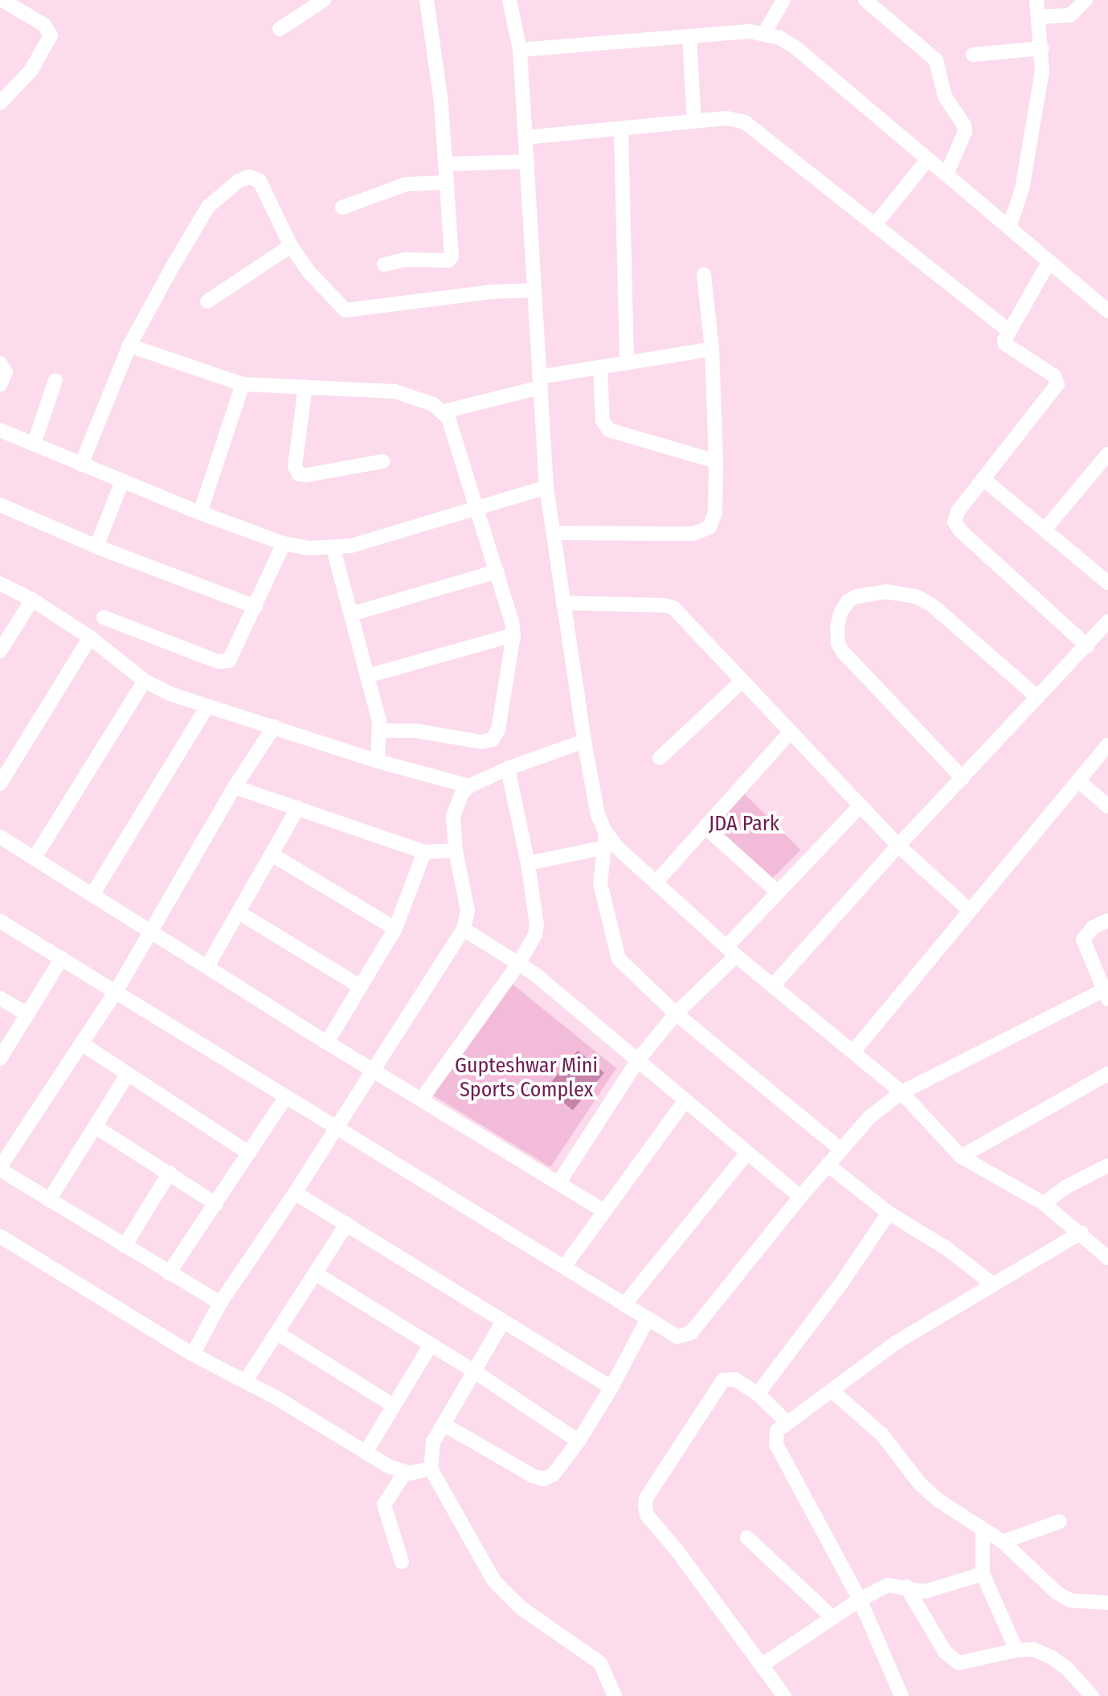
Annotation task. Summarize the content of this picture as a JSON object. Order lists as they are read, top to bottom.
{
  "parks": ["JDA Park", "Gupteshwar Mini Sports Complex"]
}
